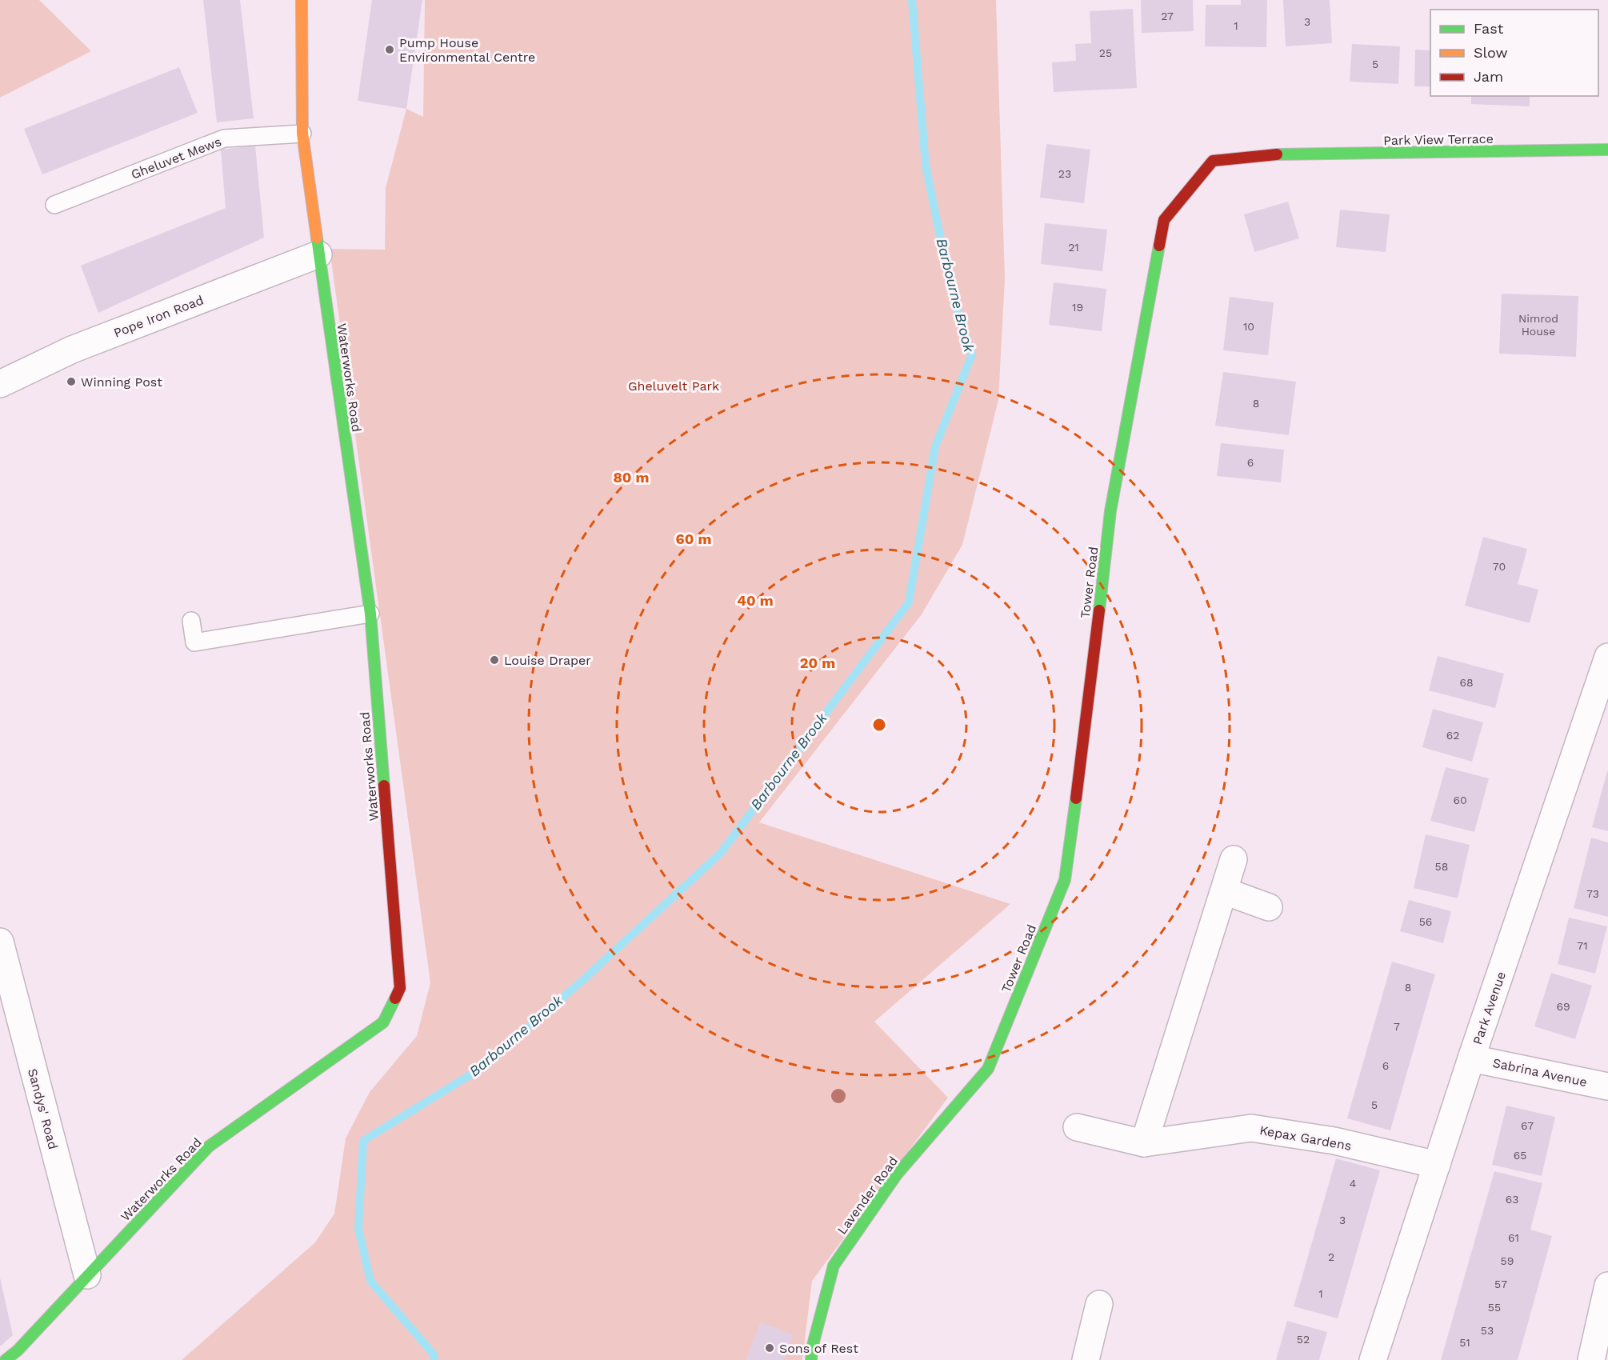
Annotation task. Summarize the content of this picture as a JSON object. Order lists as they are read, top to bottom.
{
  "streets": {
    "street": [
      "Park View Terrace",
      "Pope Iron Road",
      "Waterworks Road",
      "Tower Road",
      "Park Avenue",
      "Sabrina Avenue",
      "Sandys' Road",
      "Kepax Gardens",
      "Lavender Road"
    ],
    "lane": ["Gheluvet Mews"]
  },
  "crossings": [
    ["Park View Terrace", "Tower Road"],
    ["Gheluvet Mews", "Waterworks Road"],
    ["Pope Iron Road", "Waterworks Road"],
    ["Waterworks Road", "Sandys' Road"],
    ["Tower Road", "Lavender Road"],
    ["Park Avenue", "Sabrina Avenue"],
    ["Park Avenue", "Kepax Gardens"]
  ],
  "water": ["Barbourne Brook"],
  "parks": ["Gheluvelt Park"],
  "places": [
    "Pump House Environmental Centre",
    "Winning Post",
    "Louise Draper",
    "Sons of Rest"
  ],
  "house_numbers": [
    "27",
    "3",
    "1",
    "25",
    "5",
    "23",
    "21",
    "19",
    "Nimrod House",
    "10",
    "8",
    "6",
    "70",
    "68",
    "62",
    "60",
    "58",
    "73",
    "56",
    "71",
    "8",
    "69",
    "7",
    "6",
    "5",
    "67",
    "65",
    "4",
    "63",
    "3",
    "61",
    "2",
    "59",
    "57",
    "1",
    "55",
    "53",
    "52",
    "51"
  ],
  "legend": ["Fast", "Slow", "Jam"],
  "rings": [
    "80 m",
    "60 m",
    "40 m",
    "20 m"
  ]
}
